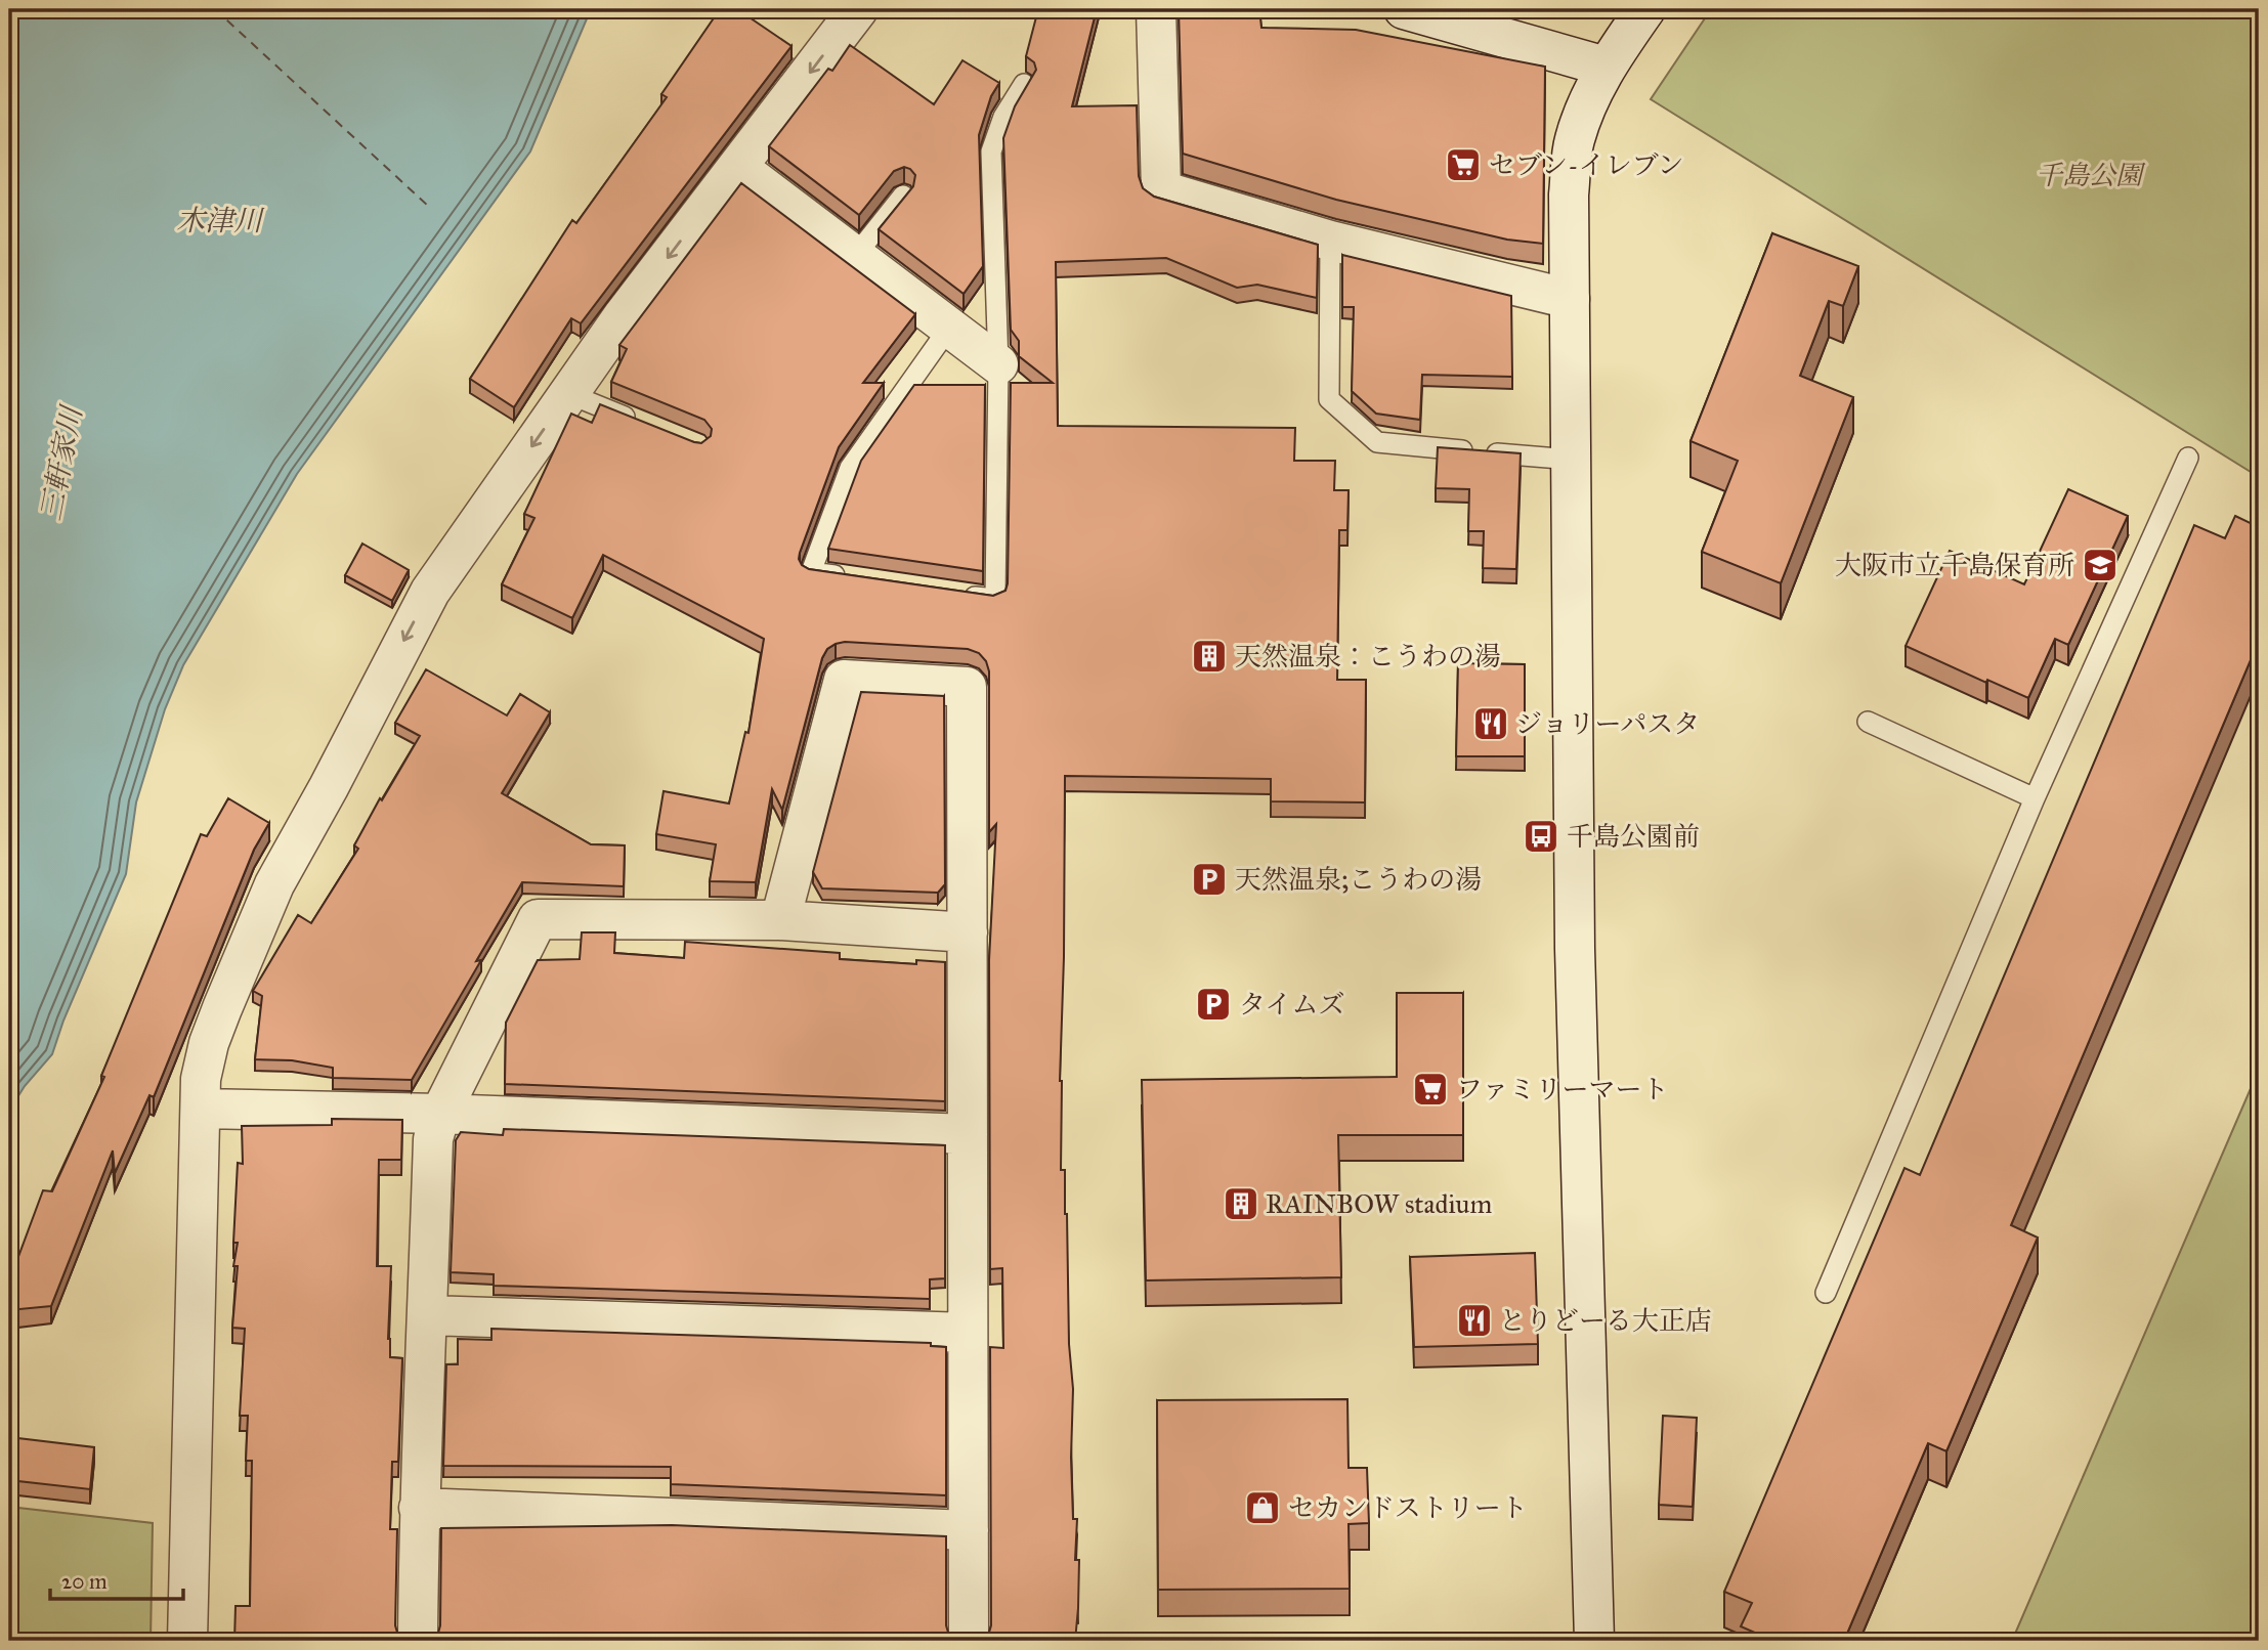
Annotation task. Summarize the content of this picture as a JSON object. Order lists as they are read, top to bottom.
{
  "water": ["木津川", "三軒家川"],
  "parks": ["千島公園"],
  "places": {
    "supermarket": ["セブン-イレブン", "ファミリーマート"],
    "school or university": ["大阪市立千島保育所"],
    "building": ["天然温泉：こうわの湯", "RAINBOW stadium"],
    "restaurant": ["ジョリーパスタ", "とりどーる大正店"],
    "bus stop": ["千島公園前"],
    "parking": ["天然温泉;こうわの湯", "タイムズ"],
    "shop": ["セカンドストリート"]
  },
  "scale_bar": "20 m"
}
